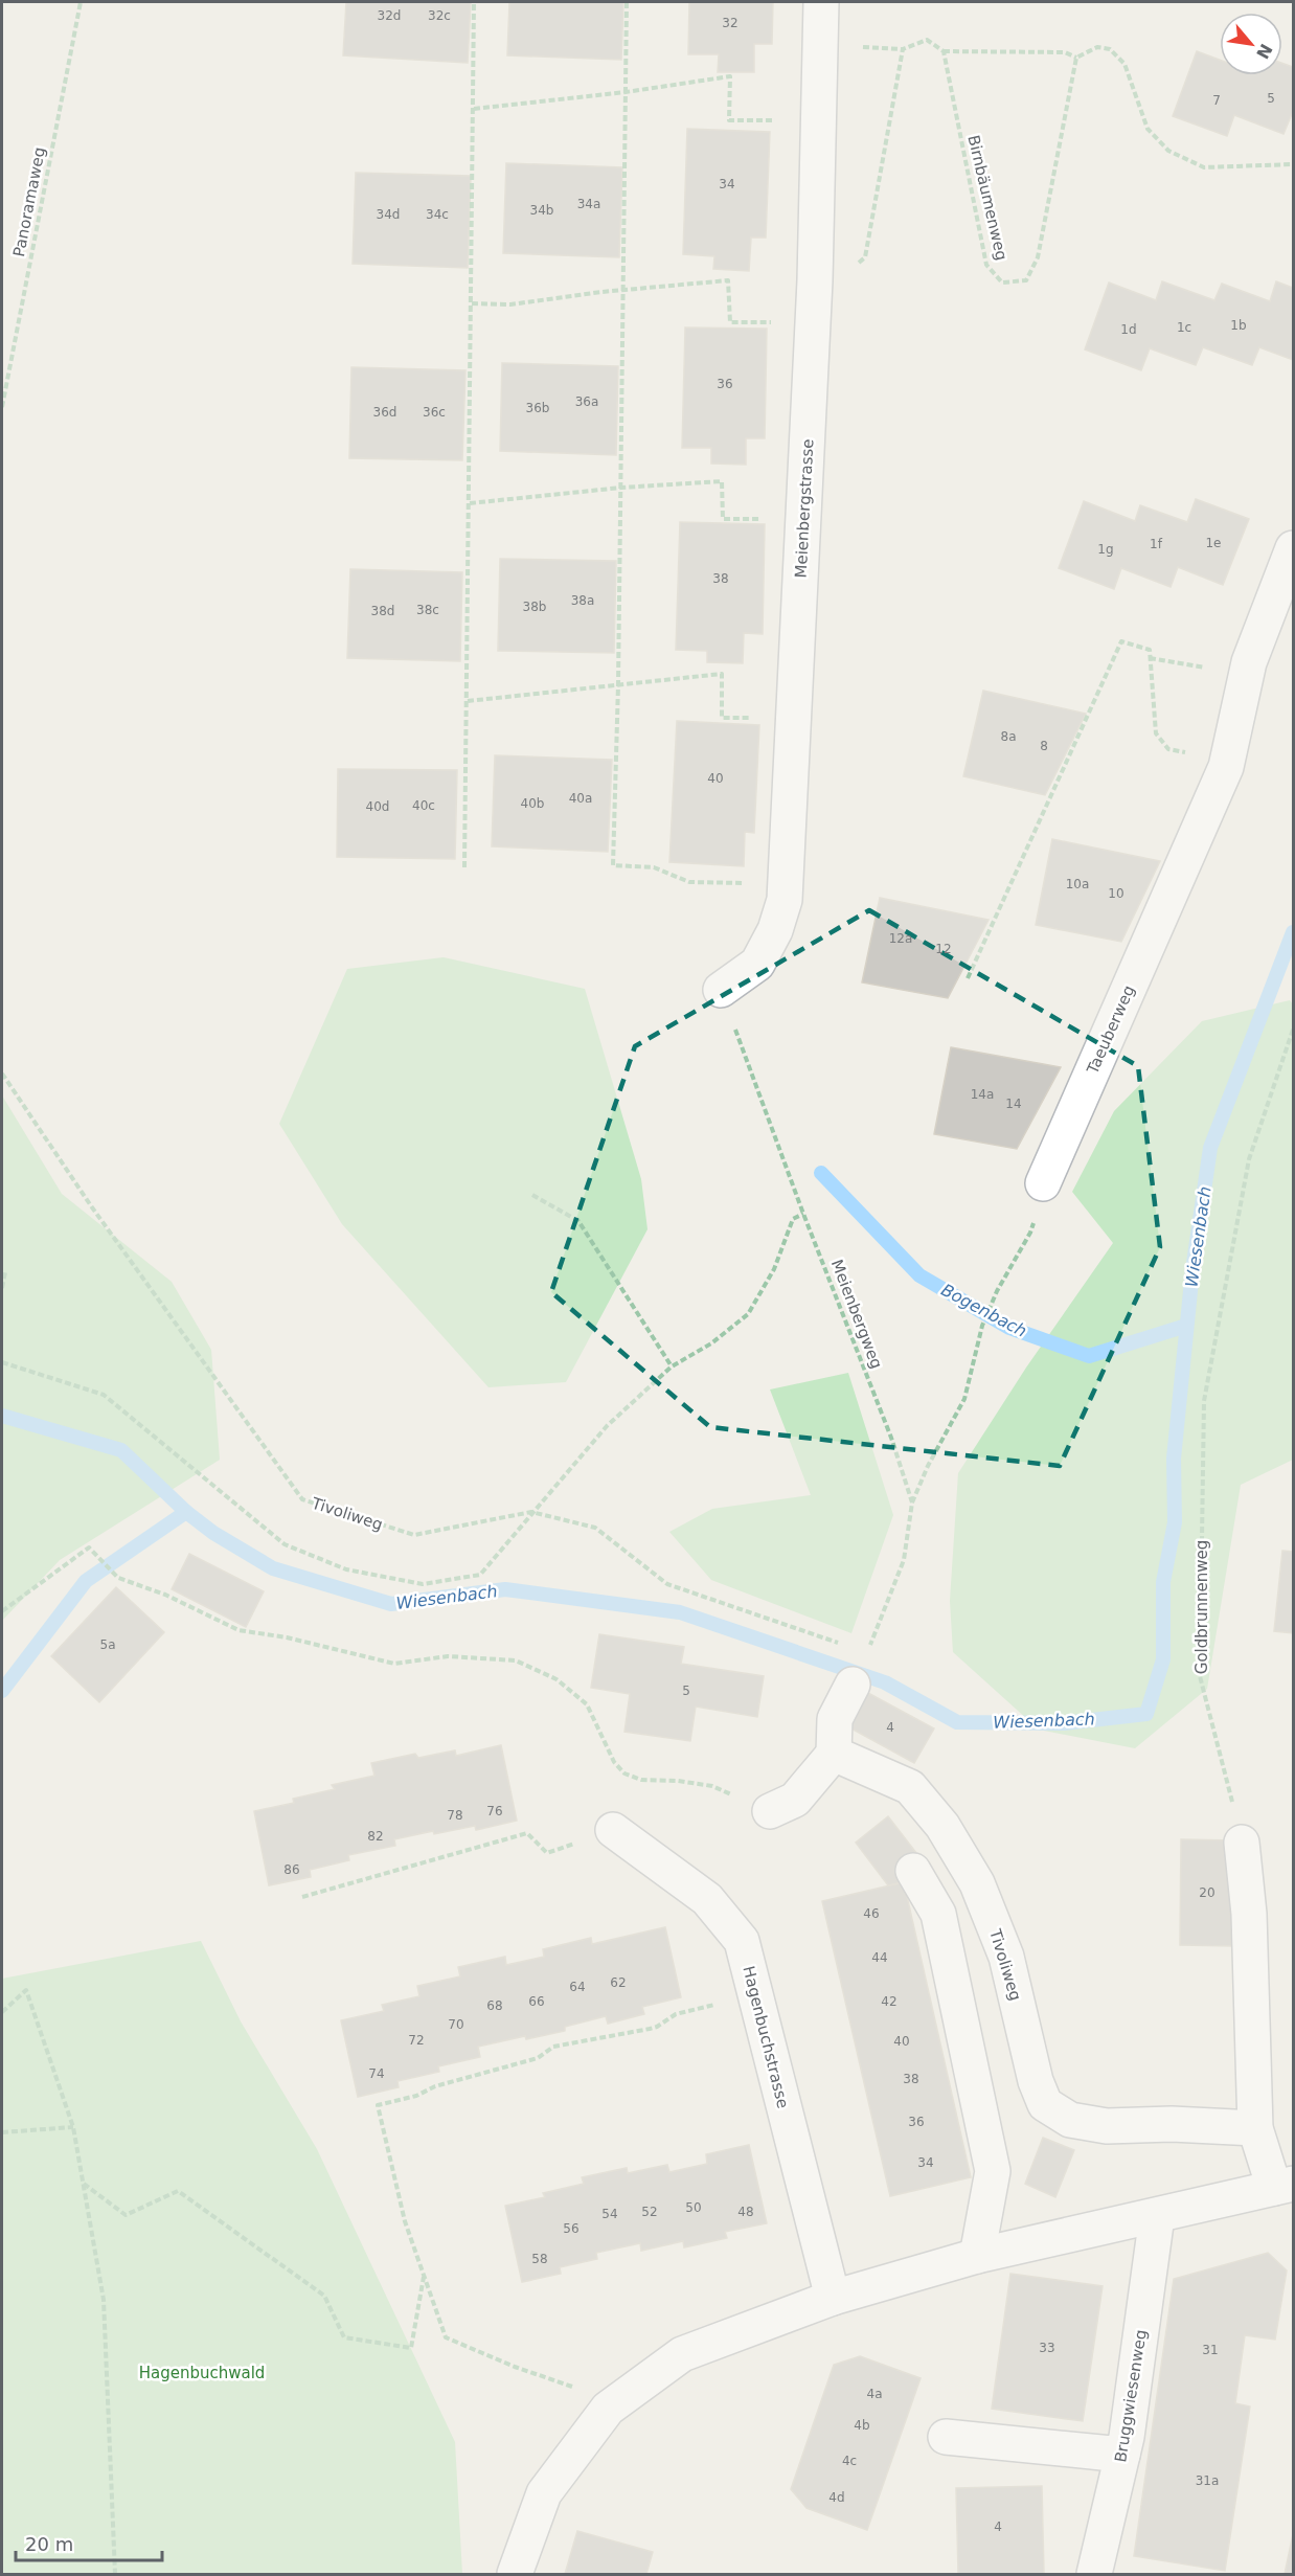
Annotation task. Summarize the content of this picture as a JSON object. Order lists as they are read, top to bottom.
{
  "streets": {
    "street": [
      "Meienbergstrasse",
      "Taeuberweg",
      "Tivoliweg",
      "Hagenbuchstrasse",
      "Bruggwiesenweg"
    ],
    "path": [
      "Birnbäumenweg",
      "Panoramaweg",
      "Meienbergweg",
      "Goldbrunnenweg"
    ]
  },
  "crossings": [
    ["Meienbergstrasse", "Meienbergweg"]
  ],
  "water": ["Wiesenbach", "Bogenbach"],
  "parks": ["Hagenbuchwald"],
  "house_numbers": [
    "32d",
    "32c",
    "32",
    "5",
    "7",
    "34",
    "34a",
    "34b",
    "34d",
    "34c",
    "1b",
    "1c",
    "1d",
    "36",
    "36a",
    "36b",
    "36d",
    "36c",
    "1e",
    "1f",
    "1g",
    "38",
    "38a",
    "38b",
    "38c",
    "38d",
    "8a",
    "8",
    "40",
    "40a",
    "40b",
    "40c",
    "40d",
    "10a",
    "10",
    "12a",
    "12",
    "14a",
    "14",
    "5a",
    "5",
    "4",
    "76",
    "78",
    "82",
    "86",
    "20",
    "46",
    "44",
    "62",
    "64",
    "66",
    "42",
    "68",
    "70",
    "72",
    "40",
    "74",
    "38",
    "36",
    "34",
    "50",
    "52",
    "48",
    "54",
    "56",
    "58",
    "33",
    "31",
    "4a",
    "4b",
    "4c",
    "31a",
    "4d",
    "4"
  ],
  "scale_bar": "20 m",
  "north": "bottom right"
}
